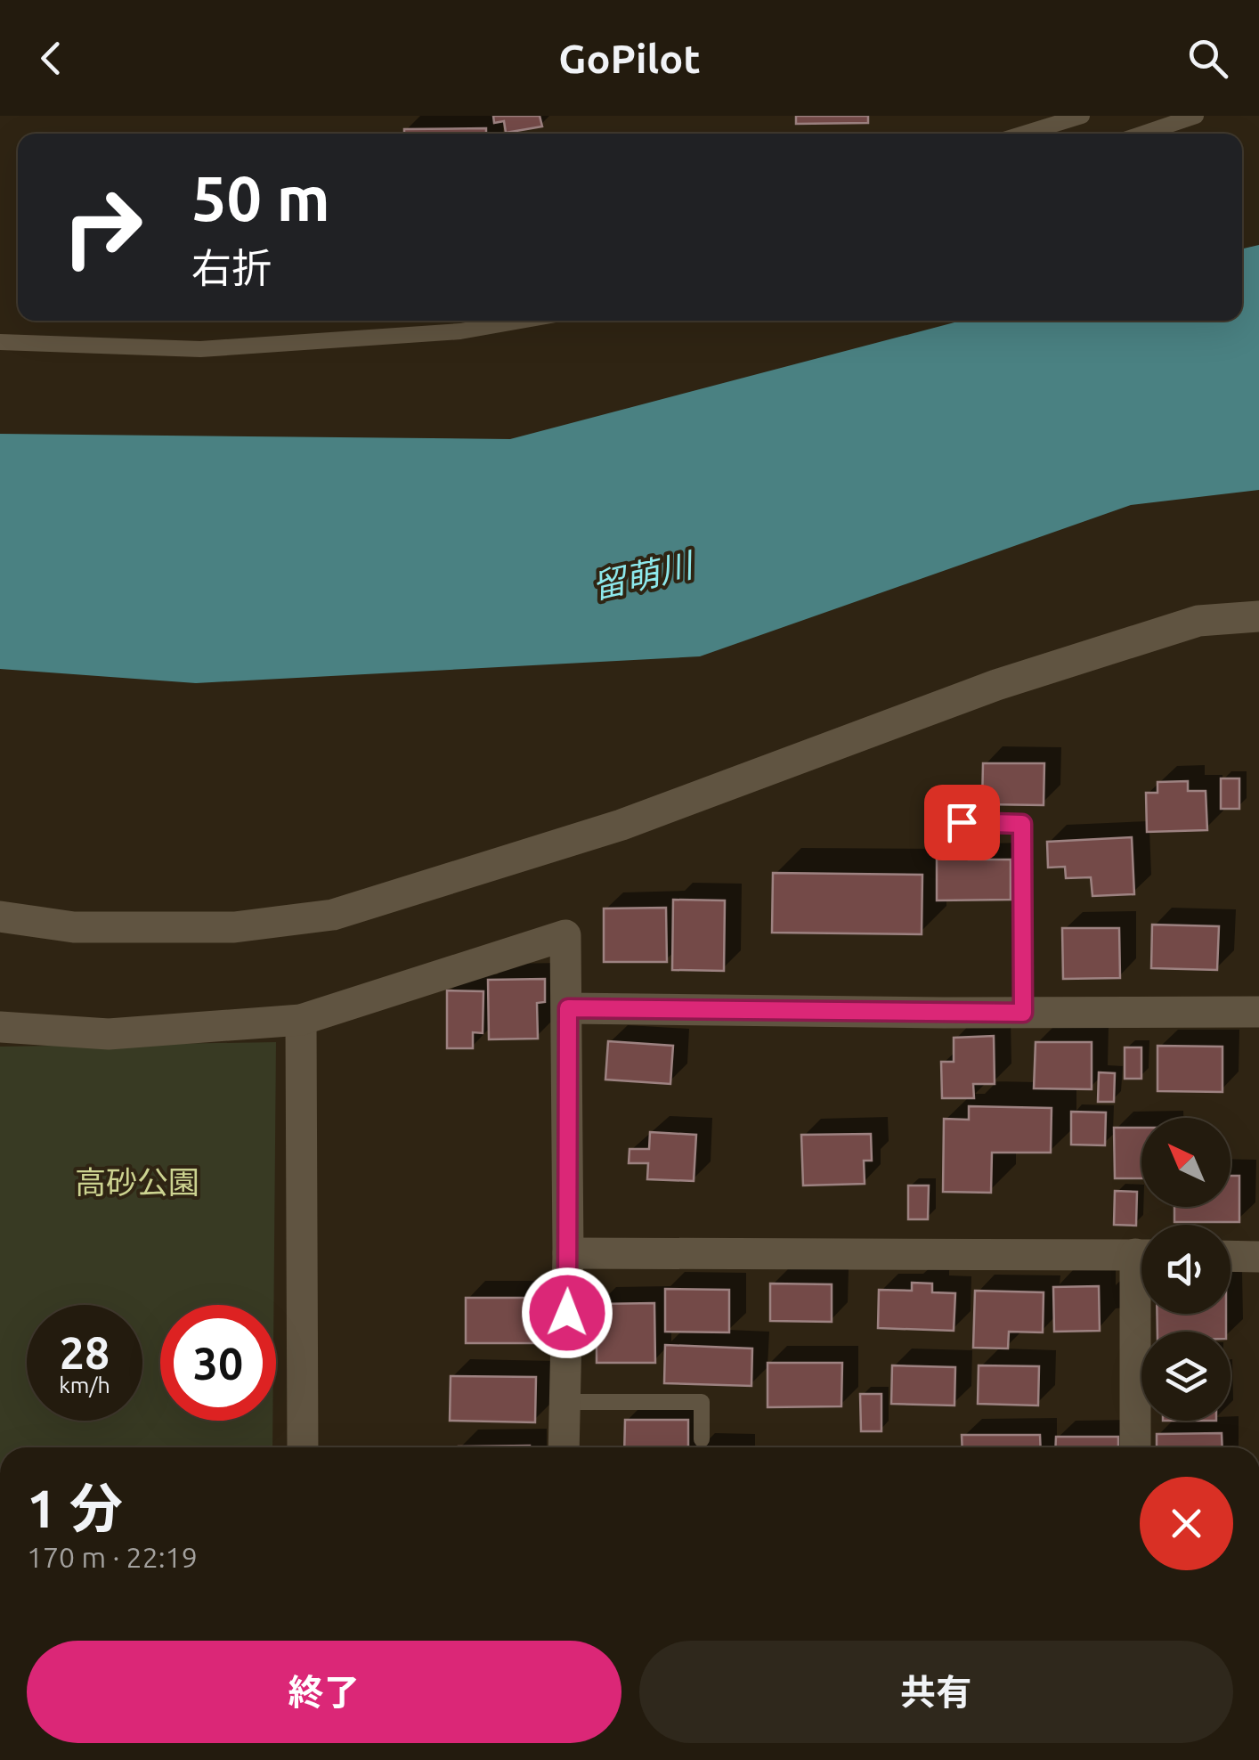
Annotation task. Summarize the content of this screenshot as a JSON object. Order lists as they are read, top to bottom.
{
  "water": ["留萌川"],
  "parks": ["高砂公園"],
  "north": "top left",
  "page": {
    "header": "GoPilot",
    "turn": ["50 m", "右折"],
    "speed": "28 km/h",
    "limit": "30",
    "heading": ["1 分", "170 m · 22:19"],
    "buttons": ["終了", "共有"]
  }
}
